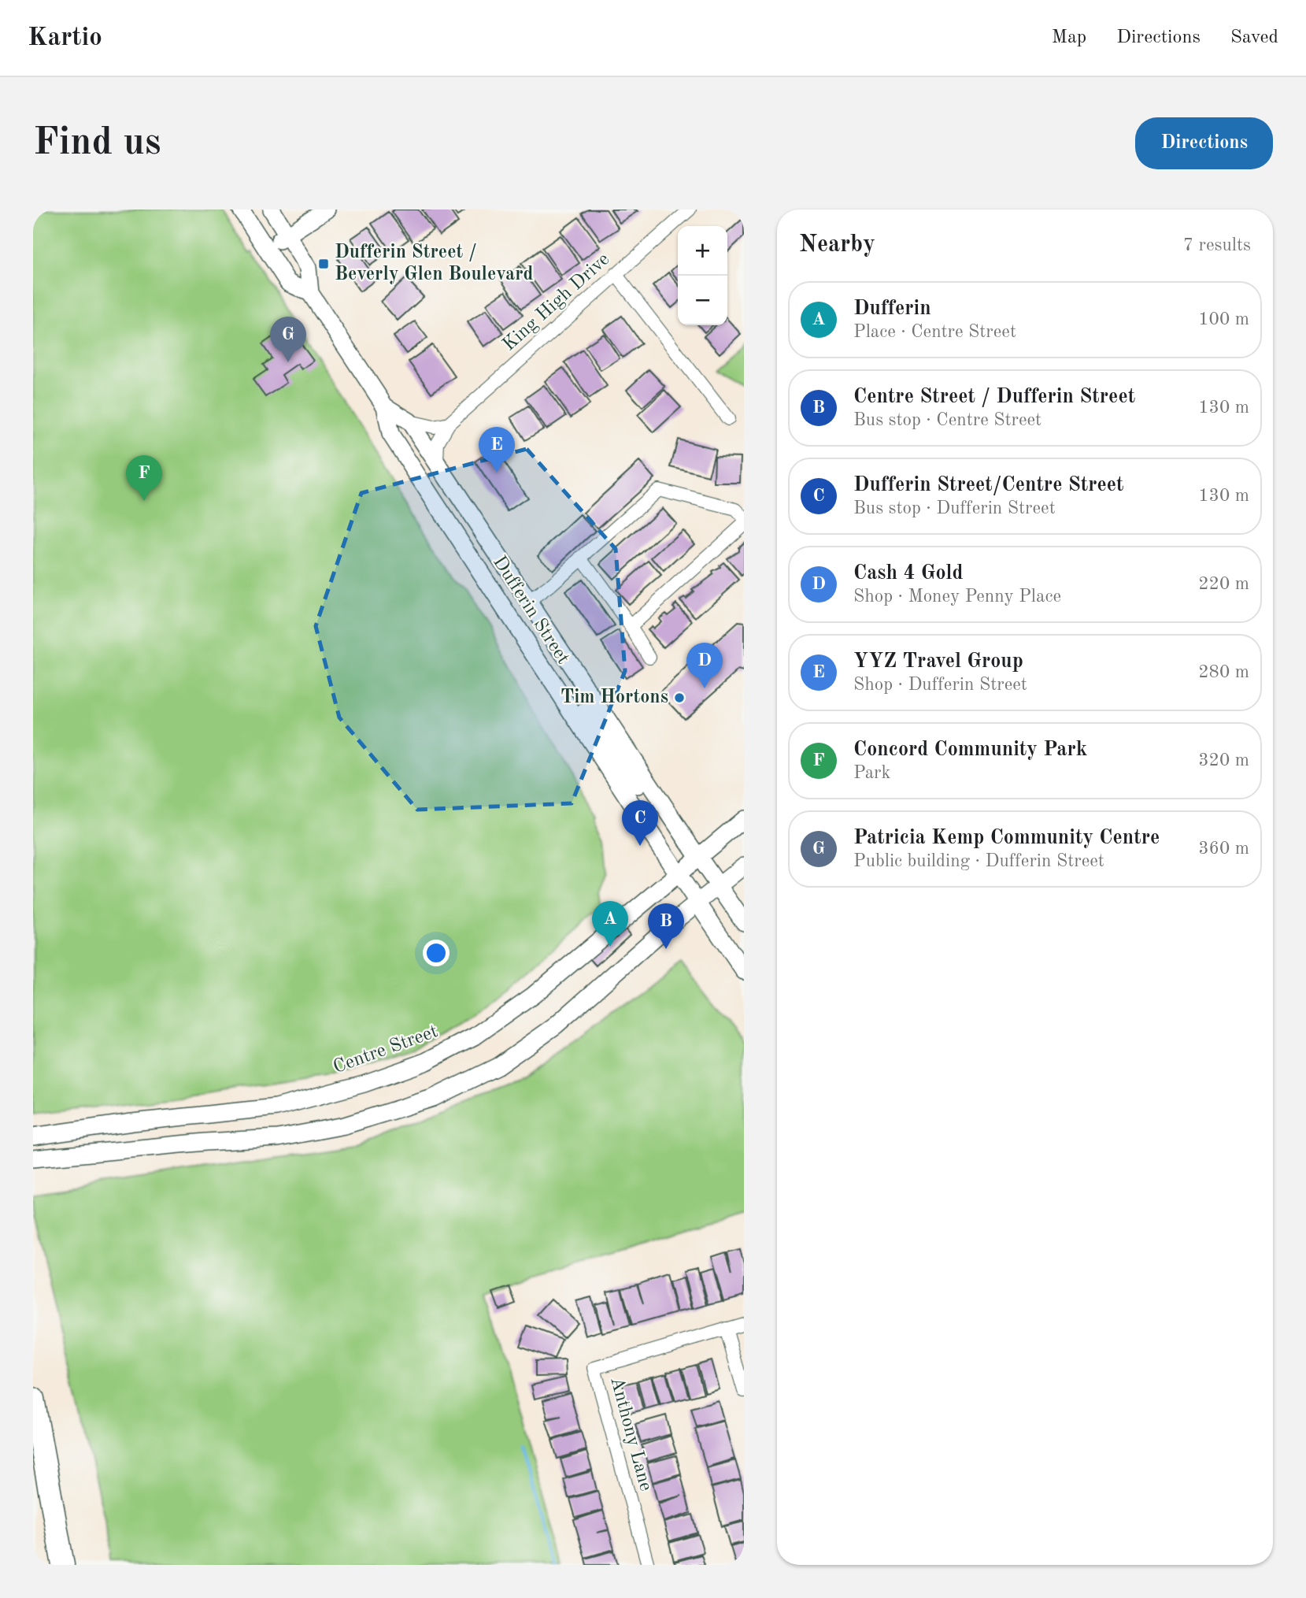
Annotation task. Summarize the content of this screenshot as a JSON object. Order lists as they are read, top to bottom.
{
  "streets": {
    "main road": ["Dufferin Street", "Centre Street"],
    "street": ["King High Drive", "Anthony Lane"]
  },
  "crossings": [
    ["King High Drive", "Dufferin Street"],
    ["Dufferin Street", "Centre Street"]
  ],
  "places": {
    "transit": ["Dufferin Street / Beverly Glen Boulevard"],
    "other": ["Tim Hortons"]
  },
  "page": {
    "header": "Kartio",
    "nav": ["Map", "Directions", "Saved"],
    "buttons": "Directions",
    "title": "Find us",
    "heading": ["Nearby", "7 results"],
    "map_buttons": ["+", "−"],
    "list": [
      {
        "mark": "A",
        "name": "Dufferin",
        "note": "Place · Centre Street",
        "value": "100 m"
      },
      {
        "mark": "B",
        "name": "Centre Street / Dufferin Street",
        "note": "Bus stop · Centre Street",
        "value": "130 m"
      },
      {
        "mark": "C",
        "name": "Dufferin Street/Centre Street",
        "note": "Bus stop · Dufferin Street",
        "value": "130 m"
      },
      {
        "mark": "D",
        "name": "Cash 4 Gold",
        "note": "Shop · Money Penny Place",
        "value": "220 m"
      },
      {
        "mark": "E",
        "name": "YYZ Travel Group",
        "note": "Shop · Dufferin Street",
        "value": "280 m"
      },
      {
        "mark": "F",
        "name": "Concord Community Park",
        "note": "Park",
        "value": "320 m"
      },
      {
        "mark": "G",
        "name": "Patricia Kemp Community Centre",
        "note": "Public building · Dufferin Street",
        "value": "360 m"
      }
    ],
    "pins": [
      "G",
      "E",
      "F",
      "D",
      "C",
      "A",
      "B"
    ]
  }
}
